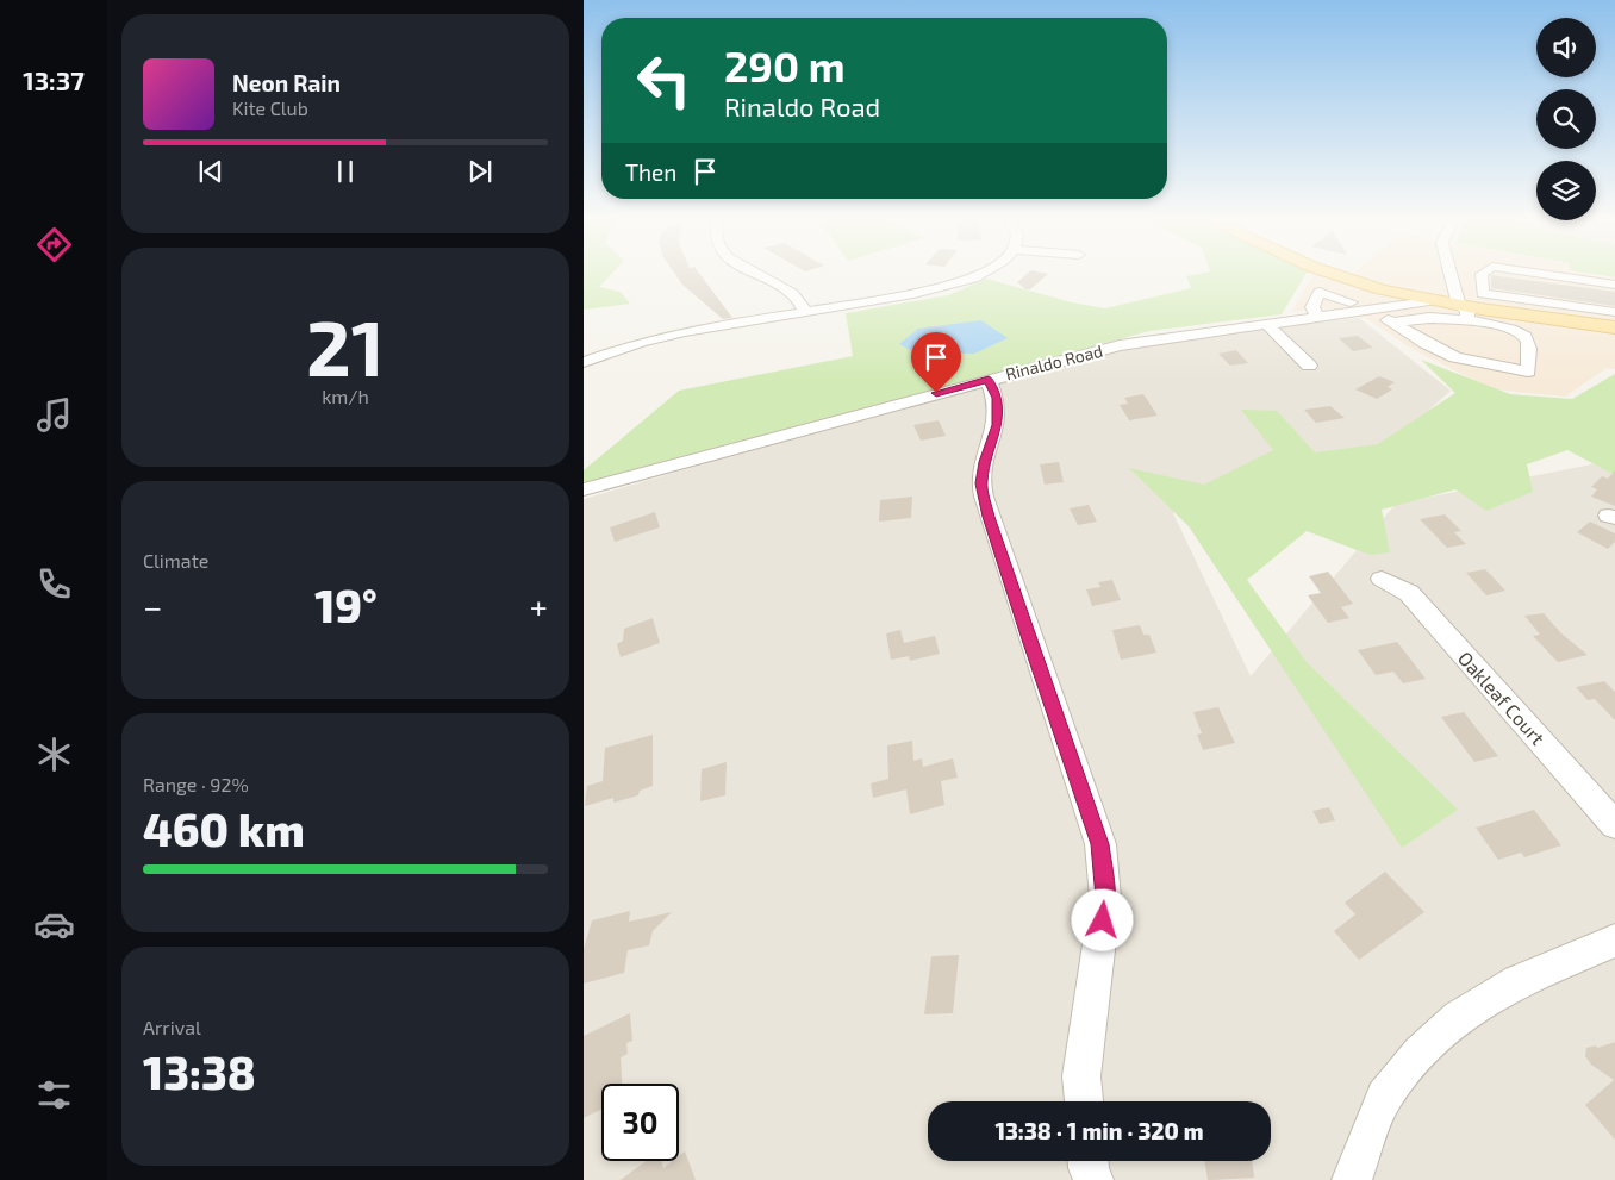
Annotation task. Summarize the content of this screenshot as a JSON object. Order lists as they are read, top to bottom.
{
  "streets": {
    "street": ["Rinaldo Road", "Oakleaf Court"]
  },
  "page": {
    "tabs": "13:37",
    "turn": ["290 m", "Rinaldo Road"],
    "song": ["Neon Rain", "Kite Club"],
    "then": "Then",
    "tile": [
      ["21", "km/h"],
      "Climate",
      ["Range · 92%", "460 km"],
      ["Arrival", "13:38"]
    ],
    "heat": ["−", "19°", "+"],
    "limit": "30",
    "trip": "13:38 · 1 min · 320 m"
  }
}
